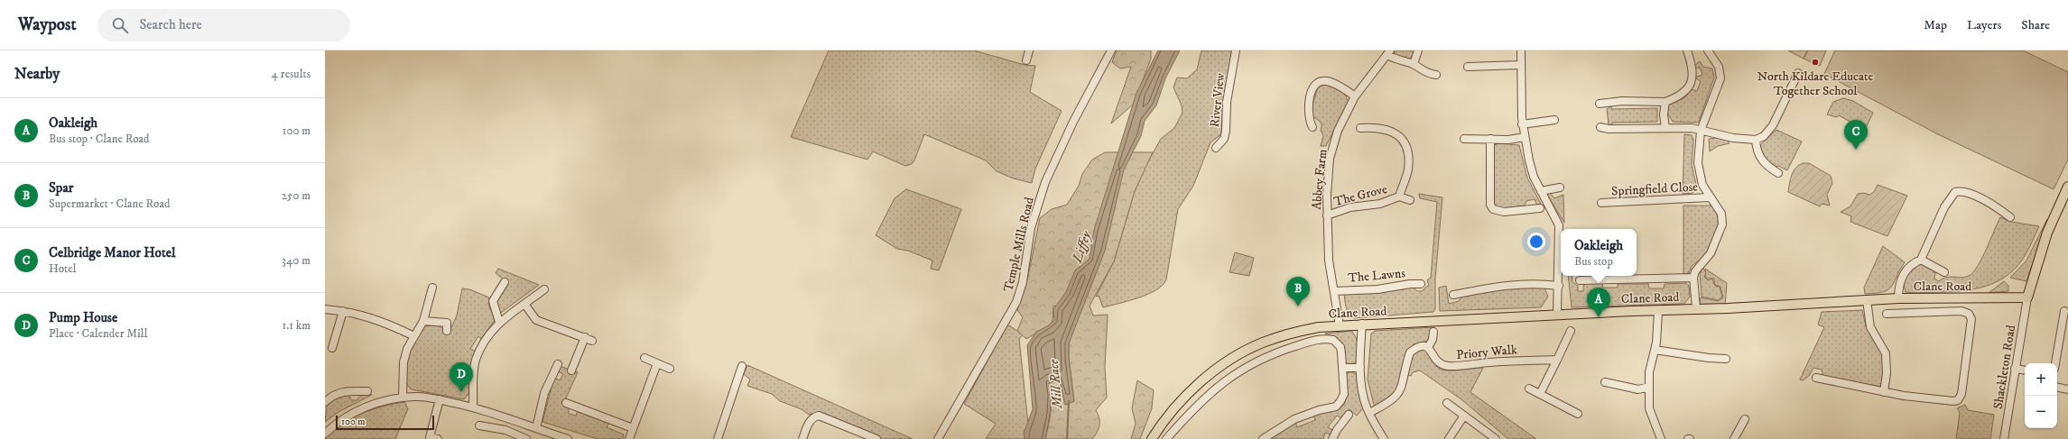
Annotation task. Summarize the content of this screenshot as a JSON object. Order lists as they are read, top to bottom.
{
  "streets": {
    "main road": ["Clane Road"],
    "street": [
      "River View",
      "Abbey Farm",
      "Springfield Close",
      "The Grove",
      "Temple Mills Road",
      "The Lawns",
      "Priory Walk",
      "Shackleton Road"
    ]
  },
  "crossings": [
    ["Abbey Farm", "The Grove"],
    ["Abbey Farm", "The Lawns"],
    ["Abbey Farm", "Clane Road"],
    ["Clane Road", "Shackleton Road"]
  ],
  "water": ["Liffey", "Mill Race"],
  "places": ["North Kildare Educate Together School"],
  "scale_bar": "100 m",
  "page": {
    "header": "Waypost",
    "search": "Search here",
    "nav": ["Map", "Layers", "Share"],
    "heading": ["Nearby", "4 results"],
    "list": [
      {
        "mark": "A",
        "name": "Oakleigh",
        "note": "Bus stop · Clane Road",
        "value": "100 m"
      },
      {
        "mark": "B",
        "name": "Spar",
        "note": "Supermarket · Clane Road",
        "value": "250 m"
      },
      {
        "mark": "C",
        "name": "Celbridge Manor Hotel",
        "note": "Hotel",
        "value": "340 m"
      },
      {
        "mark": "D",
        "name": "Pump House",
        "note": "Place · Calender Mill",
        "value": "1.1 km"
      }
    ],
    "pins": [
      "C",
      "B",
      "A",
      "D"
    ],
    "popup": ["Oakleigh", "Bus stop"],
    "map_buttons": ["+", "−"],
    "scale": "100 m"
  }
}
